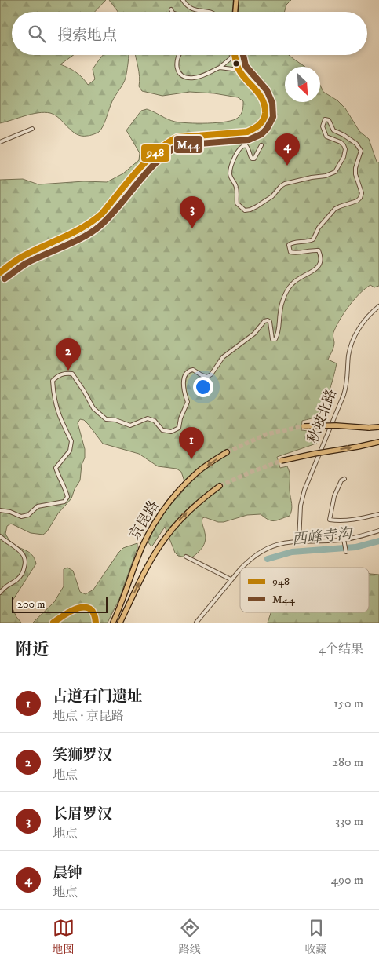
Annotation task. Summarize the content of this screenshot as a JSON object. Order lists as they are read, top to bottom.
{
  "streets": {
    "highway": ["京昆路"],
    "street": ["秋坡北路"]
  },
  "water": ["西峰寺沟"],
  "lines": ["transit line 948", "transit line M44"],
  "legend": ["948", "M44"],
  "scale_bar": "200 m",
  "north": "bottom right",
  "page": {
    "search": "搜索地点",
    "pins": [
      "4",
      "3",
      "2",
      "1"
    ],
    "scale": "200 m",
    "heading": ["附近", "4个结果"],
    "list": [
      {
        "mark": "1",
        "name": "古道石门遗址",
        "note": "地点 · 京昆路",
        "value": "150 m"
      },
      {
        "mark": "2",
        "name": "笑狮罗汉",
        "note": "地点",
        "value": "280 m"
      },
      {
        "mark": "3",
        "name": "长眉罗汉",
        "note": "地点",
        "value": "330 m"
      },
      {
        "mark": "4",
        "name": "晨钟",
        "note": "地点",
        "value": "490 m"
      }
    ],
    "nav": ["地图", "路线", "收藏"]
  }
}
